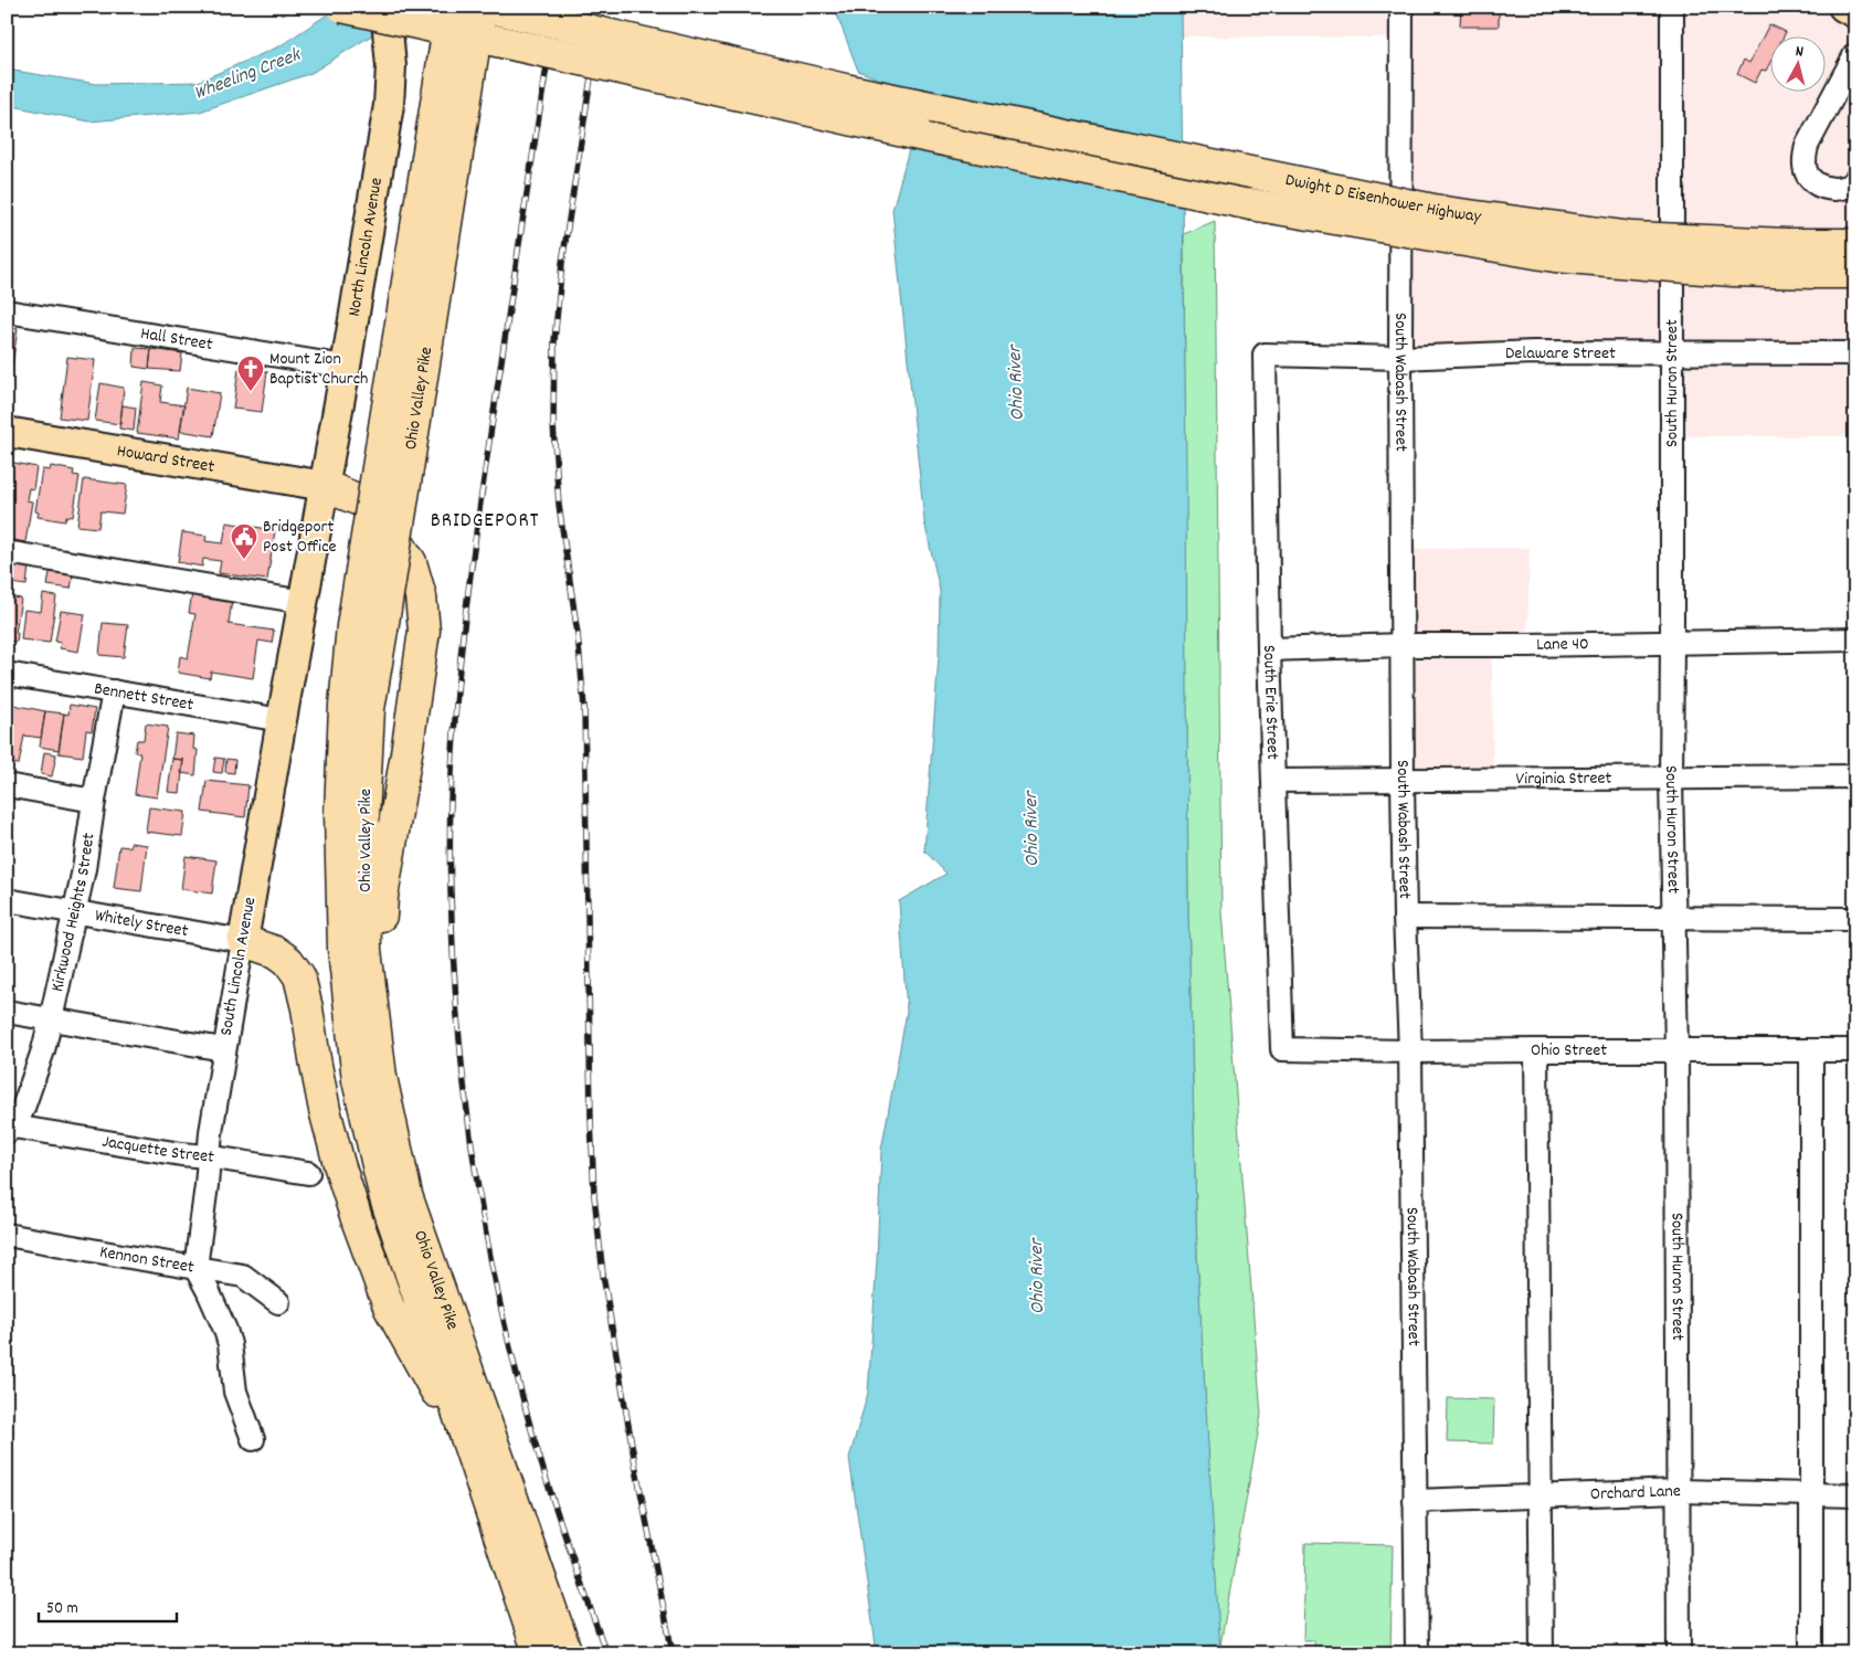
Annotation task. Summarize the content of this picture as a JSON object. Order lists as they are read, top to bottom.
{
  "streets": {
    "highway": ["Dwight D Eisenhower Highway", "Ohio Valley Pike"],
    "main road": ["North Lincoln Avenue", "Howard Street", "South Lincoln Avenue"],
    "street": [
      "Hall Street",
      "Delaware Street",
      "South Wabash Street",
      "South Huron Street",
      "Lane 40",
      "Bennett Street",
      "South Erie Street",
      "Virginia Street",
      "Kirkwood Heights Street",
      "Whitely Street",
      "Ohio Street",
      "Jacquette Street",
      "Kennon Street",
      "Orchard Lane"
    ]
  },
  "crossings": [
    ["North Lincoln Avenue", "Hall Street"],
    ["North Lincoln Avenue", "Howard Street"],
    ["North Lincoln Avenue", "South Lincoln Avenue"],
    ["Delaware Street", "South Wabash Street"],
    ["Delaware Street", "South Huron Street"],
    ["Delaware Street", "South Erie Street"],
    ["South Wabash Street", "Lane 40"],
    ["South Wabash Street", "Virginia Street"],
    ["South Wabash Street", "Ohio Street"],
    ["South Wabash Street", "Orchard Lane"],
    ["South Huron Street", "Lane 40"],
    ["South Huron Street", "Virginia Street"],
    ["South Huron Street", "Ohio Street"],
    ["South Huron Street", "Orchard Lane"],
    ["Howard Street", "South Lincoln Avenue"],
    ["Lane 40", "South Erie Street"],
    ["Bennett Street", "Kirkwood Heights Street"],
    ["Bennett Street", "South Lincoln Avenue"],
    ["South Erie Street", "Virginia Street"],
    ["South Erie Street", "Ohio Street"],
    ["Kirkwood Heights Street", "Whitely Street"],
    ["Kirkwood Heights Street", "Jacquette Street"],
    ["Whitely Street", "South Lincoln Avenue"],
    ["South Lincoln Avenue", "Jacquette Street"],
    ["South Lincoln Avenue", "Kennon Street"]
  ],
  "districts": ["BRIDGEPORT"],
  "water": ["Wheeling Creek", "Ohio River"],
  "places": {
    "church": ["Mount Zion Baptist Church"],
    "public building": ["Bridgeport Post Office"]
  },
  "scale_bar": "50 m",
  "north": "top"
}
